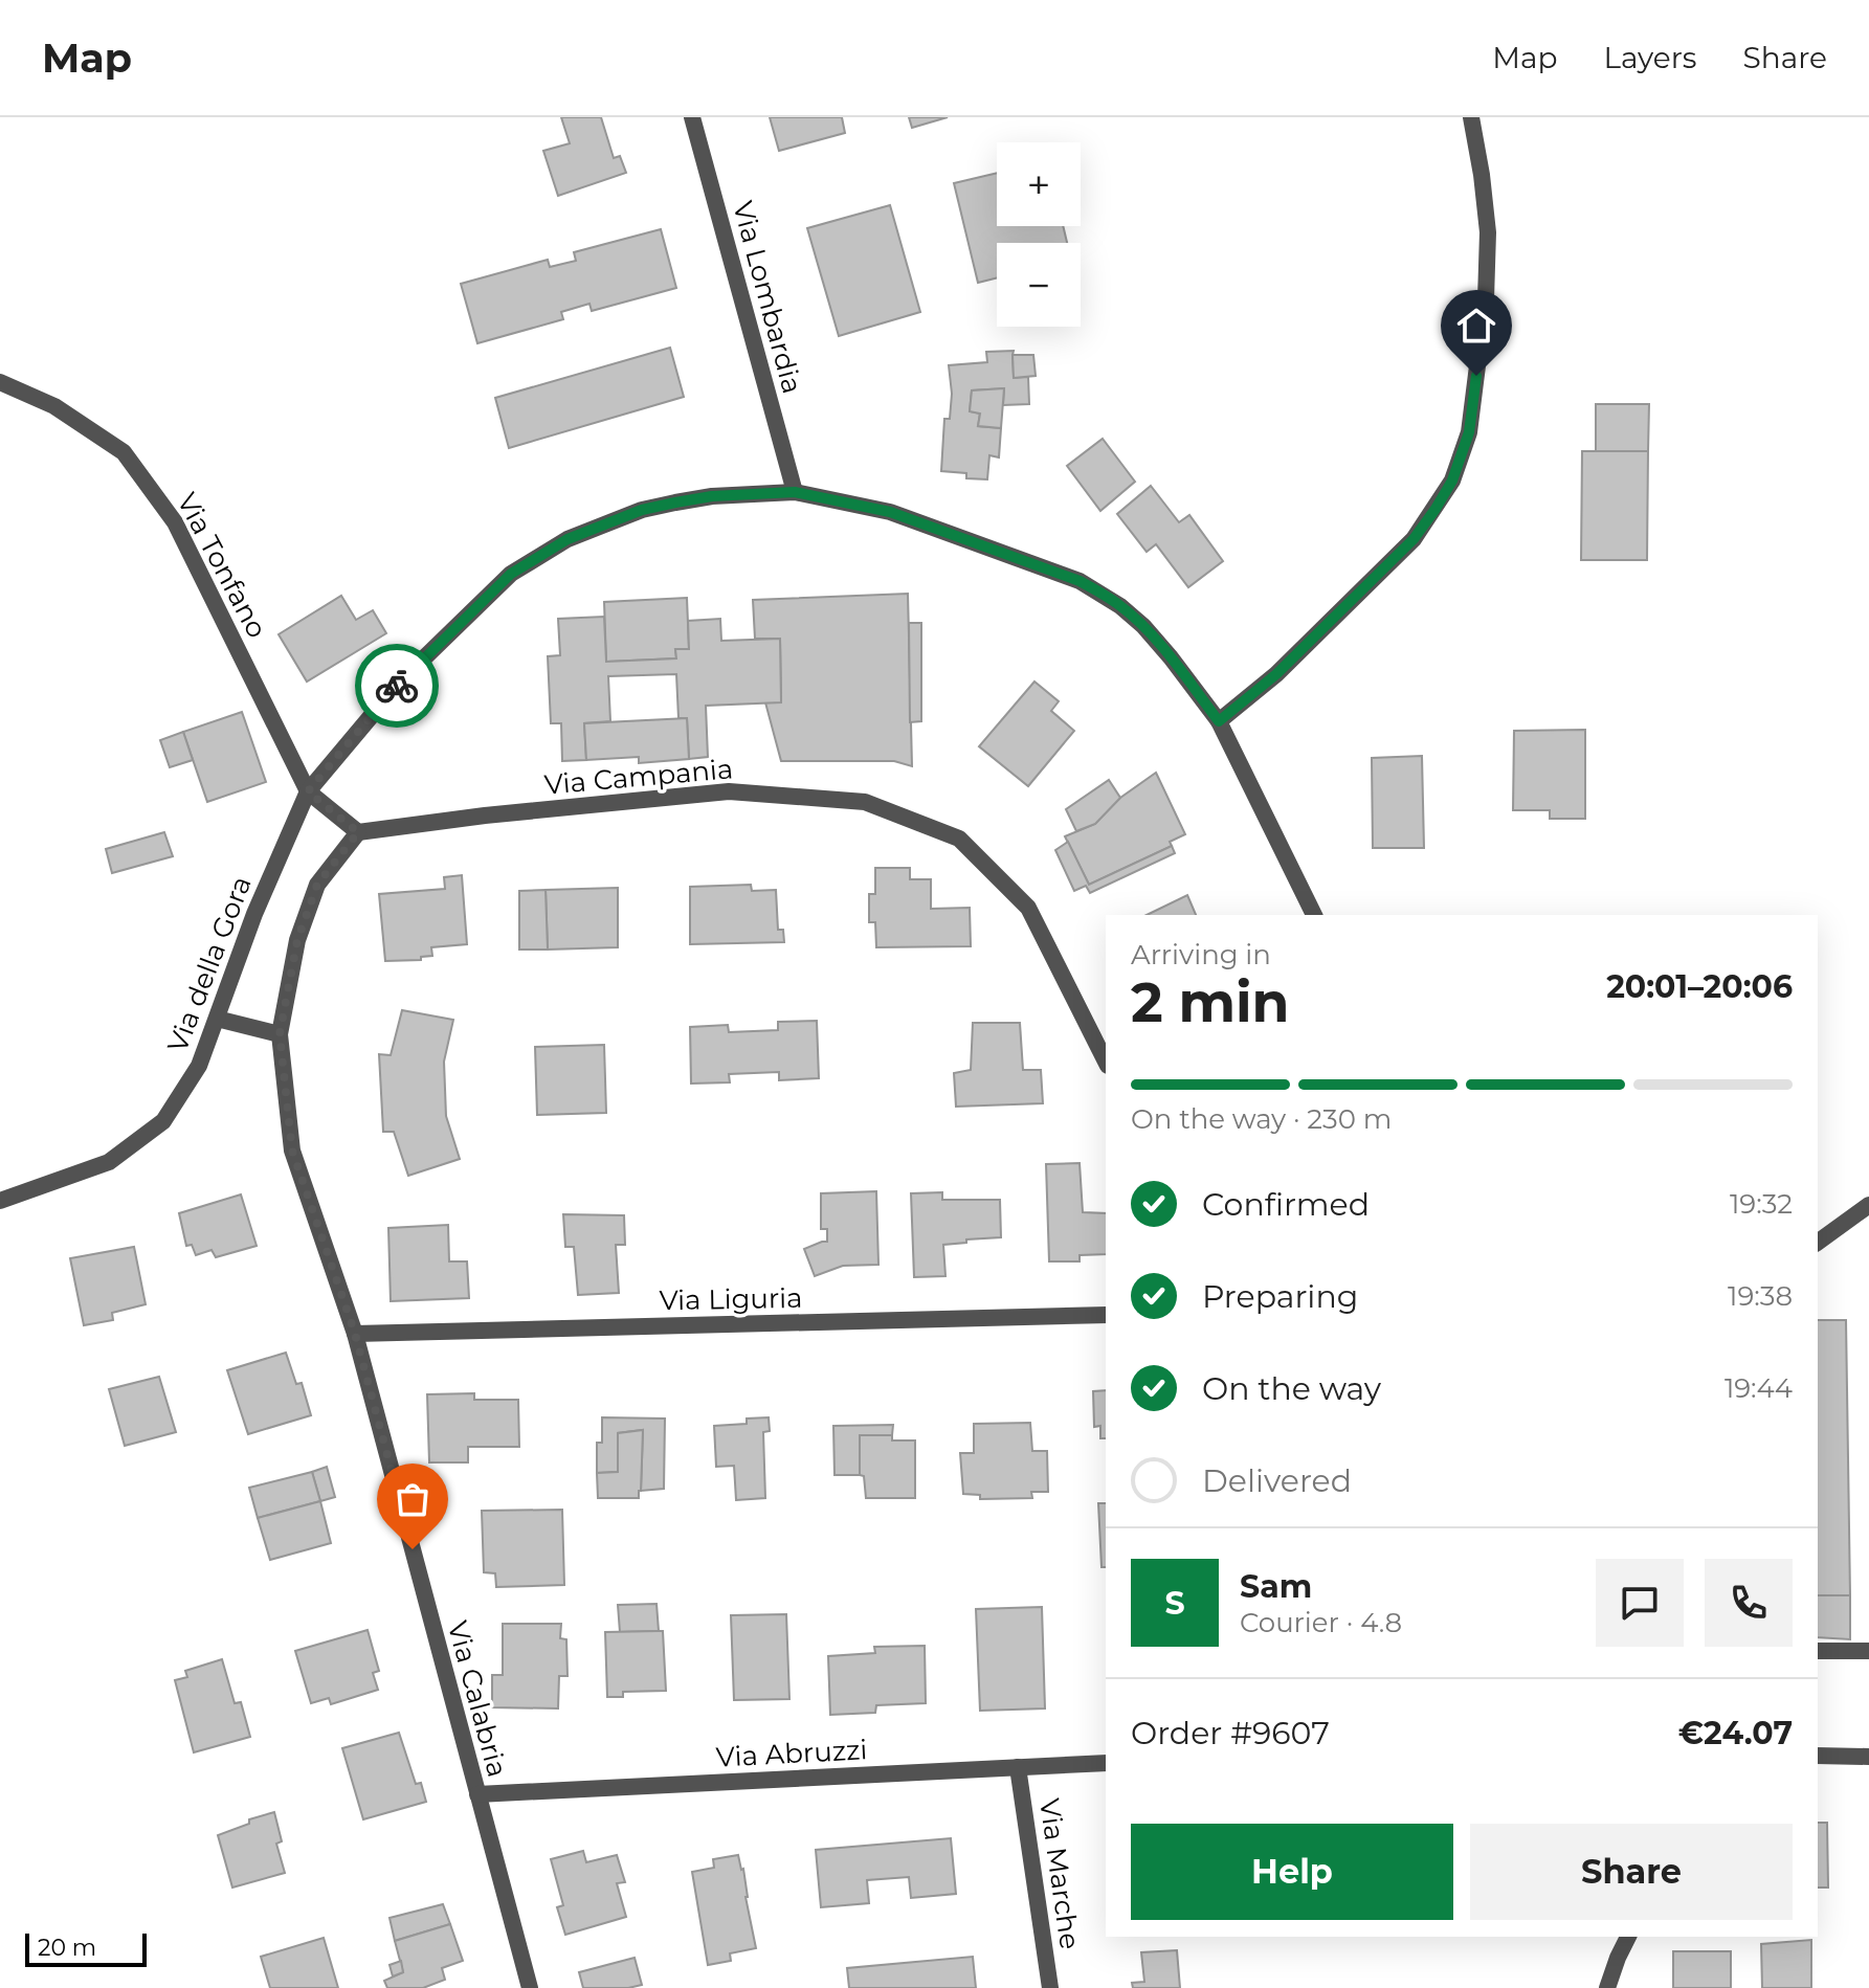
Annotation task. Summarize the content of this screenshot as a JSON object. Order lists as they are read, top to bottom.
{
  "streets": {
    "street": [
      "Via Lombardia",
      "Via Tonfano",
      "Via Campania",
      "Via della Gora",
      "Via Liguria",
      "Via Calabria",
      "Via Abruzzi",
      "Via Marche"
    ]
  },
  "crossings": [
    ["Via Lombardia", "Via della Gora"],
    ["Via Tonfano", "Via della Gora"],
    ["Via Campania", "Via Calabria"],
    ["Via Liguria", "Via Calabria"],
    ["Via Calabria", "Via Abruzzi"],
    ["Via Abruzzi", "Via Marche"]
  ],
  "scale_bar": "20 m",
  "page": {
    "header": "Map",
    "nav": ["Map", "Layers", "Share"],
    "map_buttons": ["+", "−"],
    "heading": ["2 min", "Arriving in", "20:01–20:06"],
    "panel": [
      "Sam",
      "Courier · 4.8",
      "Order #9607",
      "€24.07"
    ],
    "bar": "On the way · 230 m",
    "list": [
      ["Confirmed", "19:32"],
      ["Preparing", "19:38"],
      ["On the way", "19:44"],
      "Delivered"
    ],
    "round": "S",
    "buttons": ["Help", "Share"],
    "scale": "20 m"
  }
}
